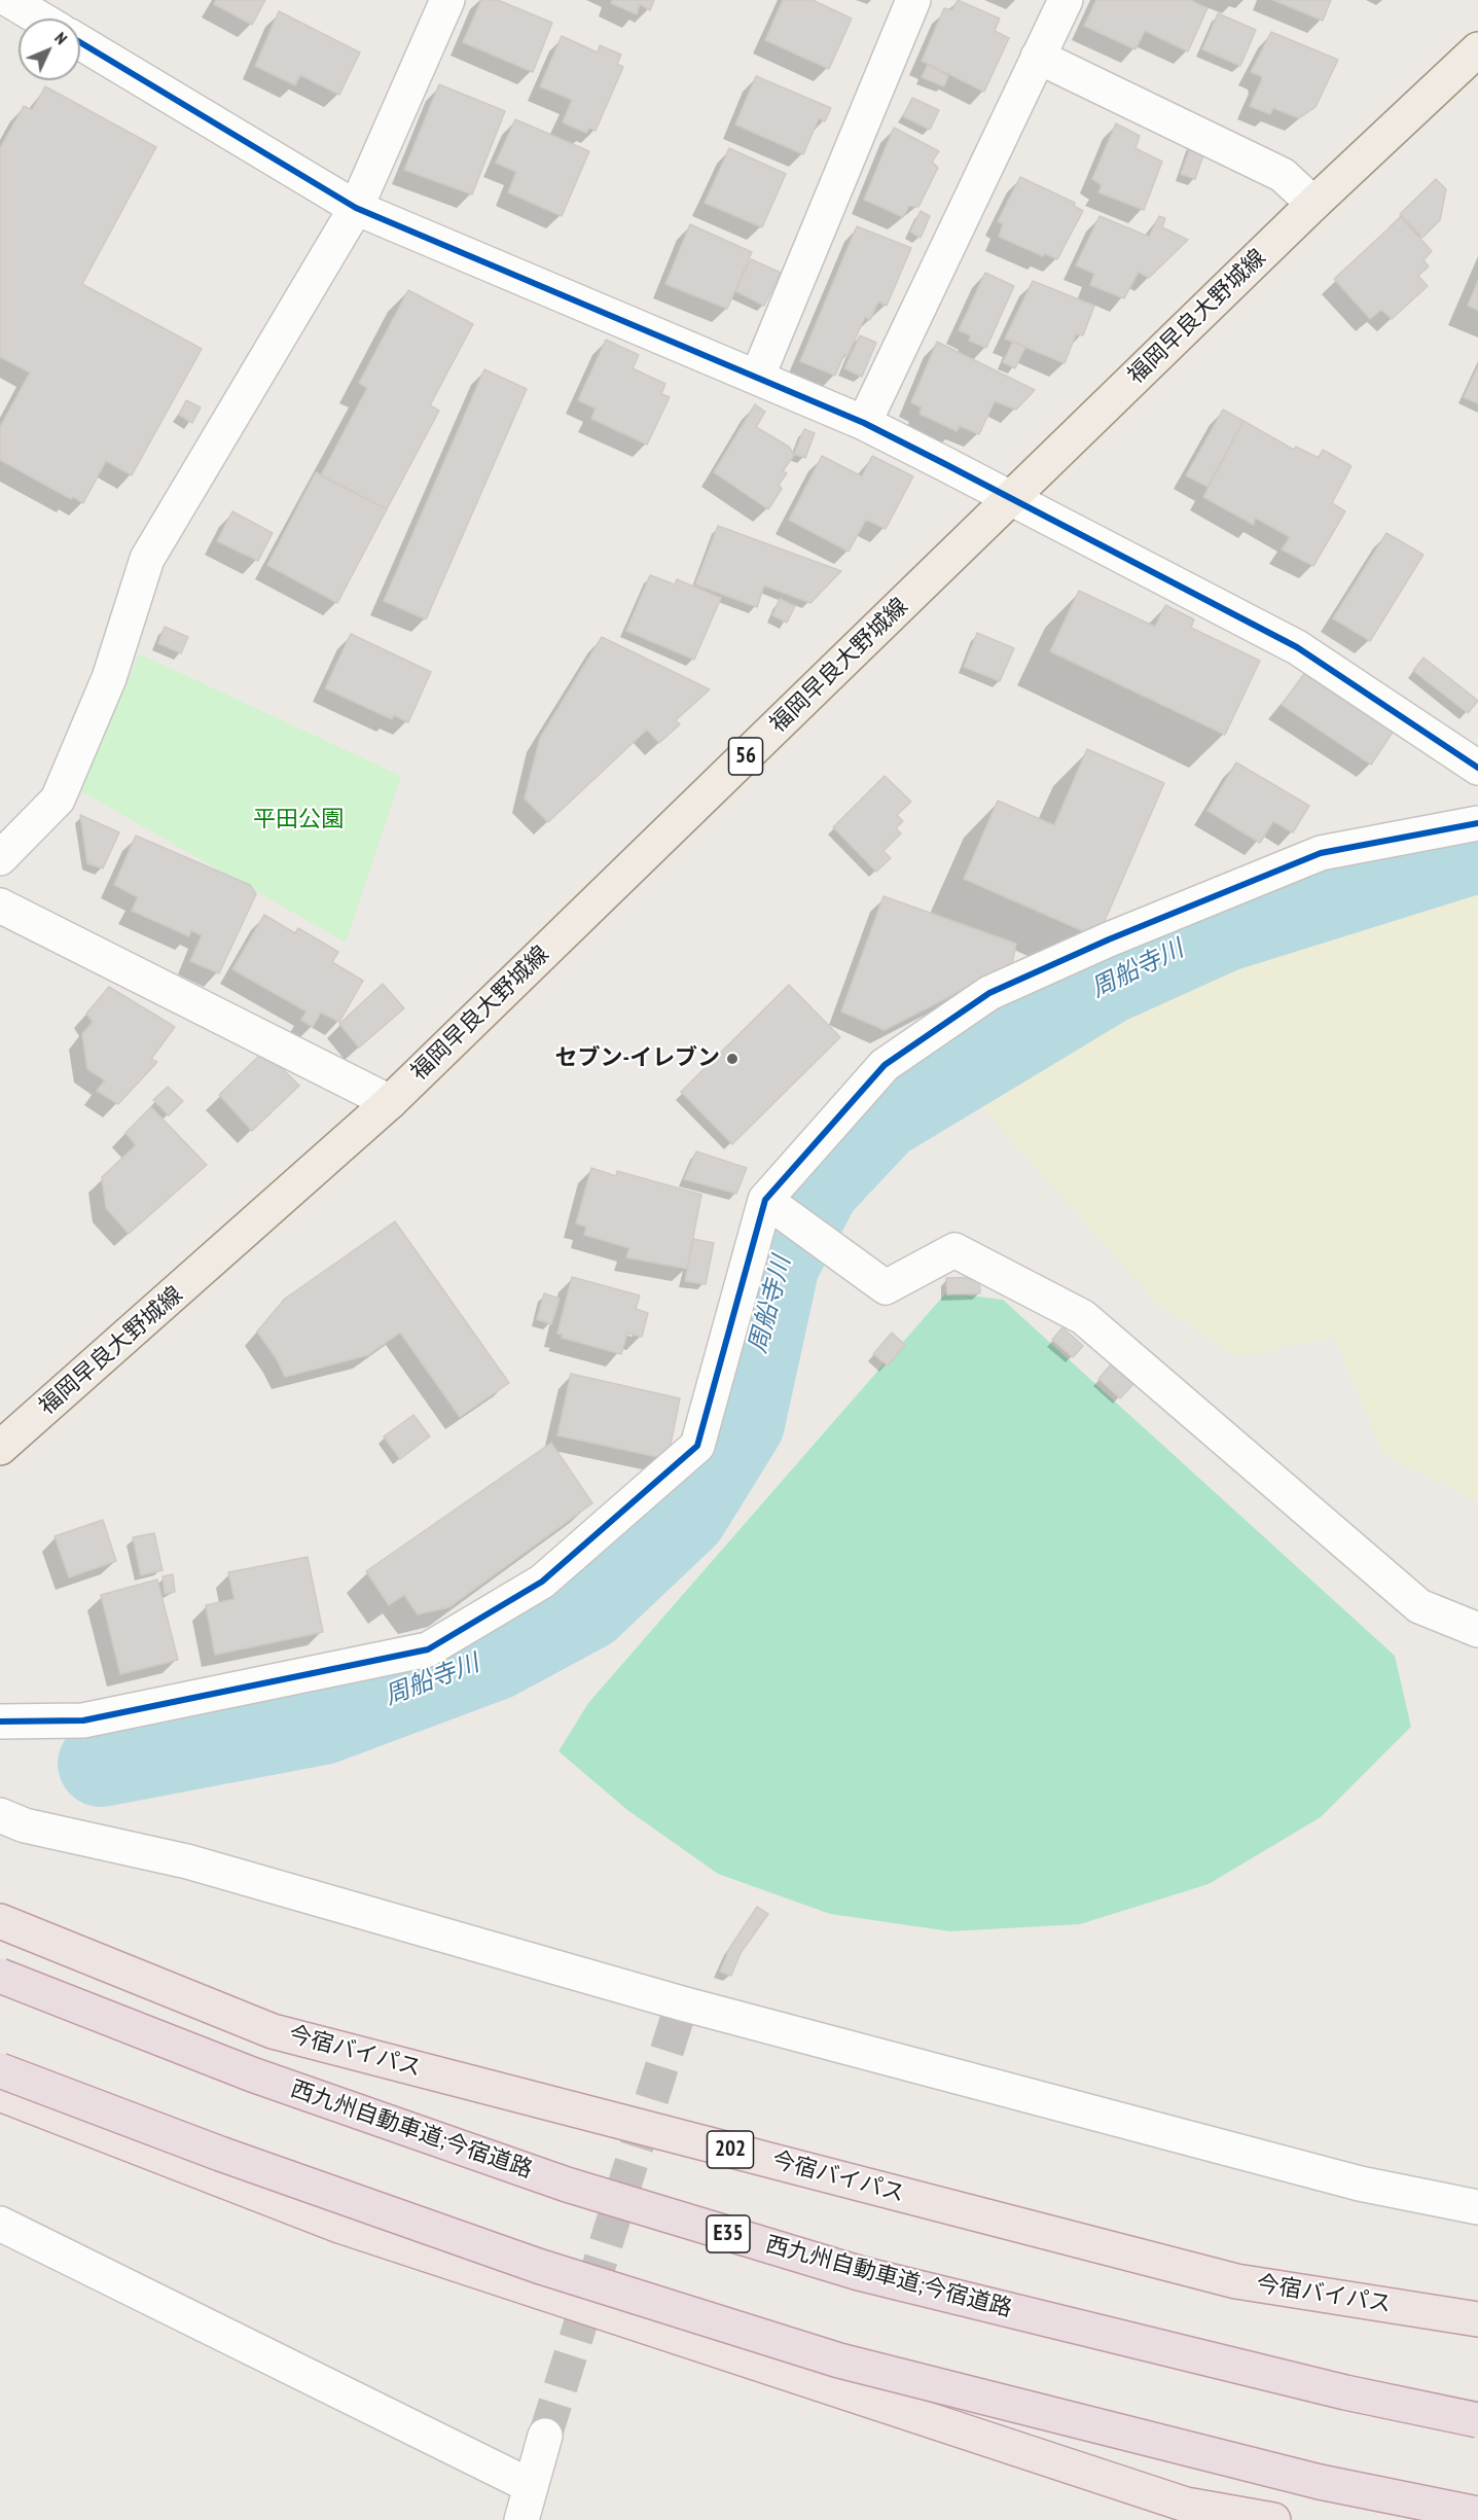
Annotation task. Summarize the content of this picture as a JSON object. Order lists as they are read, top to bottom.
{
  "streets": {
    "highway": [
      "今宿バイパス",
      "西九州自動車道;今宿道路",
      "202",
      "E35"
    ],
    "main road": ["福岡早良大野城線", "56"]
  },
  "water": ["周船寺川"],
  "parks": ["平田公園"],
  "places": ["セブン-イレブン"],
  "north": "top right"
}
